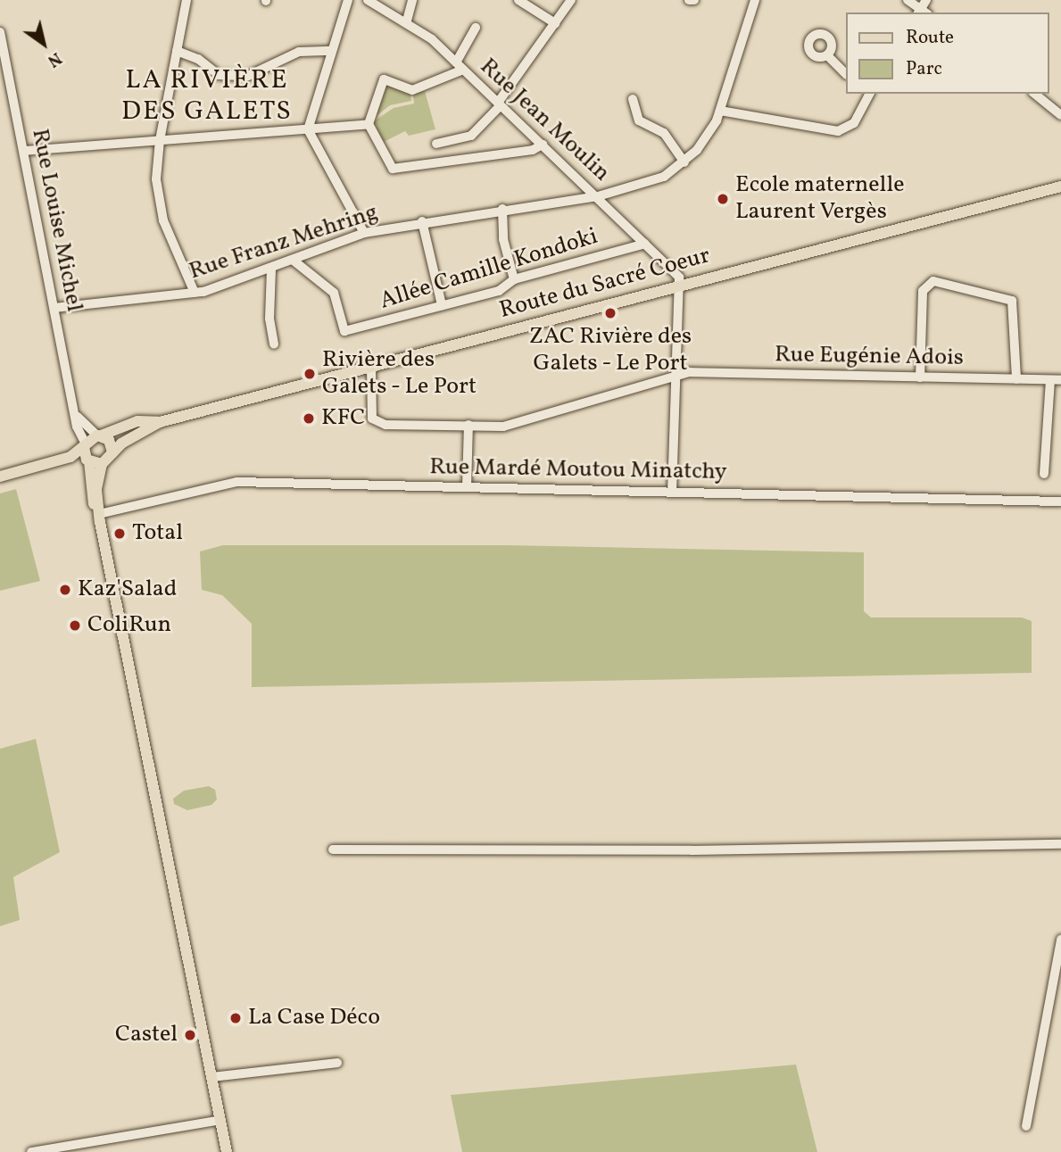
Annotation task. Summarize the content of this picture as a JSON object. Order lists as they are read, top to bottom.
{
  "streets": {
    "main road": ["Route du Sacré Coeur"],
    "street": [
      "Rue Jean Moulin",
      "Rue Louise Michel",
      "Rue Franz Mehring",
      "Allée Camille Kondoki",
      "Rue Eugénie Adois",
      "Rue Mardé Moutou Minatchy"
    ]
  },
  "crossings": [
    ["Rue Jean Moulin", "Rue Franz Mehring"],
    ["Rue Jean Moulin", "Allée Camille Kondoki"],
    ["Rue Jean Moulin", "Route du Sacré Coeur"],
    ["Rue Louise Michel", "Rue Franz Mehring"],
    ["Rue Louise Michel", "Route du Sacré Coeur"],
    ["Rue Franz Mehring", "Allée Camille Kondoki"],
    ["Route du Sacré Coeur", "Rue Eugénie Adois"]
  ],
  "districts": ["LA RIVIÈRE DES GALETS"],
  "places": [
    "Ecole maternelle Laurent Vergès",
    "ZAC Rivière des Galets - Le Port",
    "Rivière des Galets - Le Port",
    "KFC",
    "Total",
    "Kaz'Salad",
    "ColiRun",
    "La Case Déco",
    "Castel"
  ],
  "legend": ["Route", "Parc"],
  "north": "bottom right"
}
